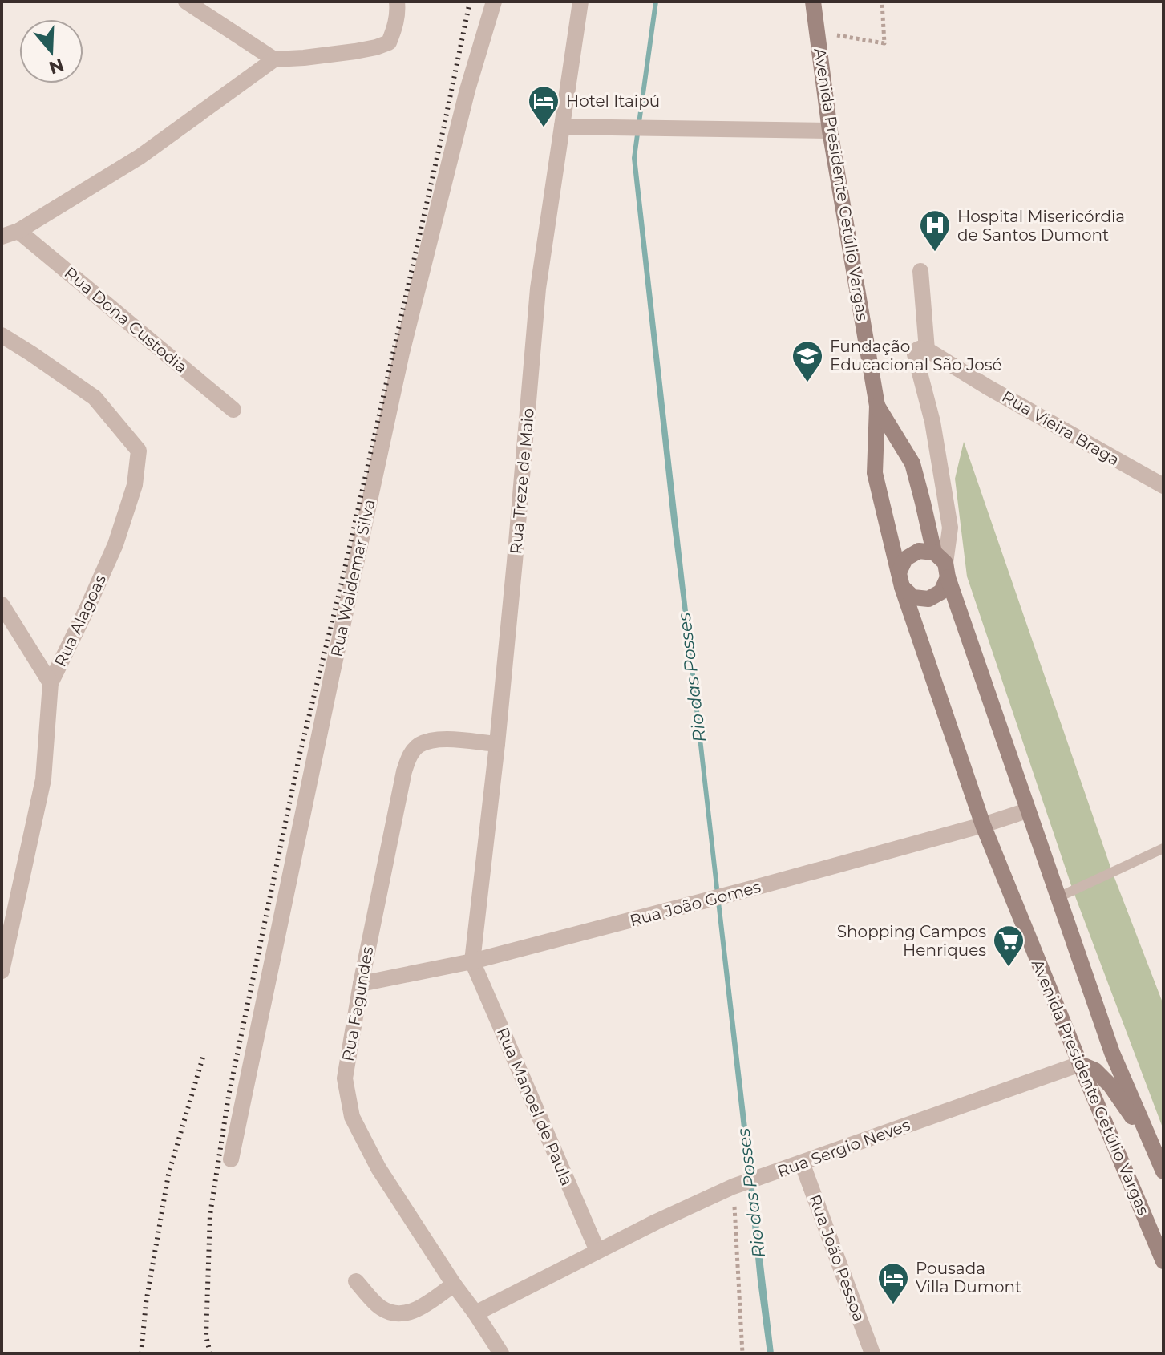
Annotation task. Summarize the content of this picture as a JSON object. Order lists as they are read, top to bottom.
{
  "streets": {
    "main road": ["Avenida Presidente Getúlio Vargas"],
    "street": [
      "Rua Dona Custodia",
      "Rua Vieira Braga",
      "Rua Treze de Maio",
      "Rua Waldemar Silva",
      "Rua Alagoas",
      "Rua João Gomes",
      "Rua Fagundes",
      "Rua Manoel de Paula",
      "Rua Sergio Neves",
      "Rua João Pessoa"
    ]
  },
  "crossings": [
    ["Avenida Presidente Getúlio Vargas", "Rua João Gomes"],
    ["Avenida Presidente Getúlio Vargas", "Rua Sergio Neves"],
    ["Rua Treze de Maio", "Rua João Gomes"],
    ["Rua Treze de Maio", "Rua Fagundes"],
    ["Rua Treze de Maio", "Rua Manoel de Paula"],
    ["Rua João Gomes", "Rua Fagundes"],
    ["Rua João Gomes", "Rua Manoel de Paula"],
    ["Rua Fagundes", "Rua Sergio Neves"],
    ["Rua Manoel de Paula", "Rua Sergio Neves"],
    ["Rua Sergio Neves", "Rua João Pessoa"]
  ],
  "water": ["Rio das Posses"],
  "places": {
    "hotel": ["Hotel Itaipú", "Pousada Villa Dumont"],
    "hospital": ["Hospital Misericórdia de Santos Dumont"],
    "school or university": ["Fundação Educacional São José"],
    "supermarket": ["Shopping Campos Henriques"]
  },
  "north": "bottom"
}
